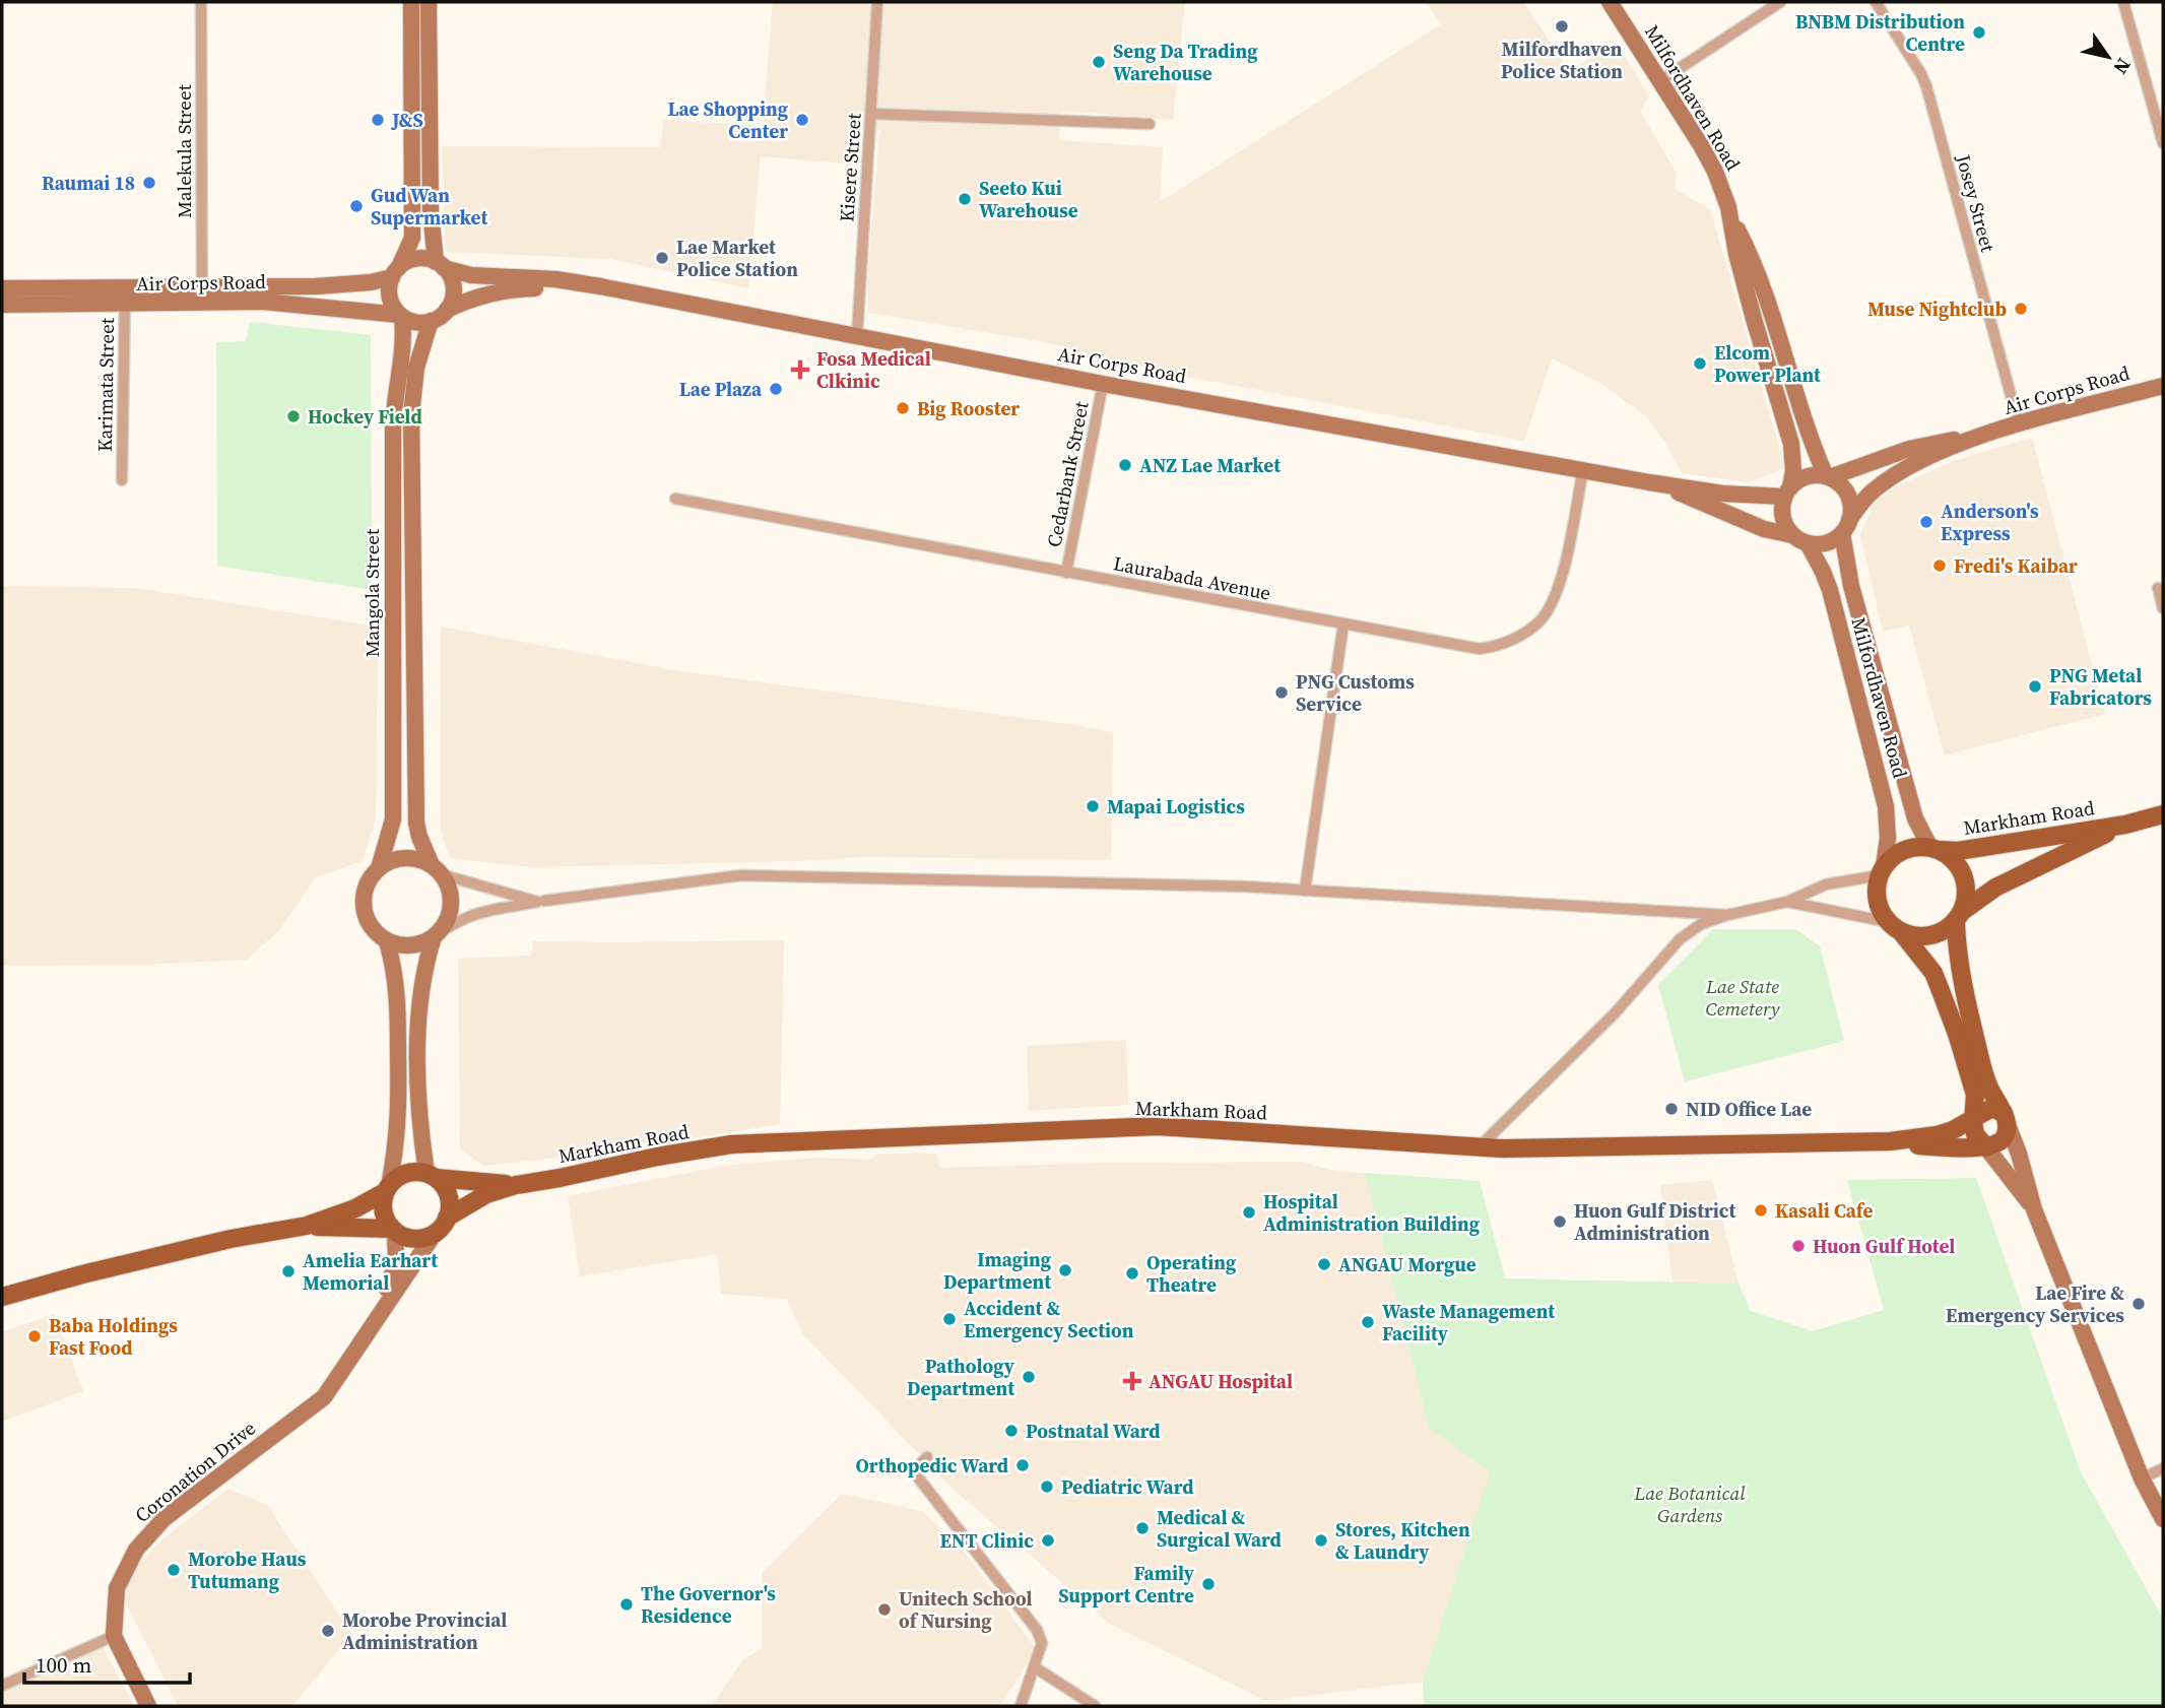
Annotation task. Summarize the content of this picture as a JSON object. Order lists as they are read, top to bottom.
{
  "streets": {
    "main road": [
      "Milfordhaven Road",
      "Air Corps Road",
      "Mangola Street",
      "Markham Road",
      "Coronation Drive"
    ],
    "street": [
      "Malekula Street",
      "Kisere Street",
      "Josey Street",
      "Karimata Street",
      "Cedarbank Street",
      "Laurabada Avenue"
    ]
  },
  "crossings": [
    ["Milfordhaven Road", "Air Corps Road"],
    ["Milfordhaven Road", "Markham Road"],
    ["Malekula Street", "Air Corps Road"],
    ["Kisere Street", "Air Corps Road"],
    ["Josey Street", "Air Corps Road"],
    ["Air Corps Road", "Karimata Street"],
    ["Air Corps Road", "Cedarbank Street"],
    ["Air Corps Road", "Laurabada Avenue"],
    ["Air Corps Road", "Mangola Street"],
    ["Cedarbank Street", "Laurabada Avenue"],
    ["Markham Road", "Coronation Drive"]
  ],
  "parks": ["Lae State Cemetery", "Lae Botanical Gardens"],
  "places": {
    "other": [
      "Milfordhaven Police Station",
      "BNBM Distribution Centre",
      "Seng Da Trading Warehouse",
      "J&S",
      "Lae Shopping Center",
      "Raumai 18",
      "Seeto Kui Warehouse",
      "Gud Wan Supermarket",
      "Lae Market Police Station",
      "Muse Nightclub",
      "Elcom Power Plant",
      "Lae Plaza",
      "Big Rooster",
      "Hockey Field",
      "ANZ Lae Market",
      "Anderson's Express",
      "Fredi's Kaibar",
      "PNG Metal Fabricators",
      "PNG Customs Service",
      "Mapai Logistics",
      "NID Office Lae",
      "Kasali Cafe",
      "Hospital Administration Building",
      "Huon Gulf District Administration",
      "Huon Gulf Hotel",
      "ANGAU Morgue",
      "Imaging Department",
      "Amelia Earhart Memorial",
      "Operating Theatre",
      "Lae Fire & Emergency Services",
      "Accident & Emergency Section",
      "Waste Management Facility",
      "Baba Holdings Fast Food",
      "Pathology Department",
      "Postnatal Ward",
      "Orthopedic Ward",
      "Pediatric Ward",
      "Medical & Surgical Ward",
      "ENT Clinic",
      "Stores, Kitchen & Laundry",
      "Morobe Haus Tutumang",
      "Family Support Centre",
      "The Governor's Residence",
      "Unitech School of Nursing",
      "Morobe Provincial Administration"
    ],
    "health": ["Fosa Medical Clkinic", "ANGAU Hospital"]
  },
  "scale_bar": "100 m",
  "north": "bottom right"
}
